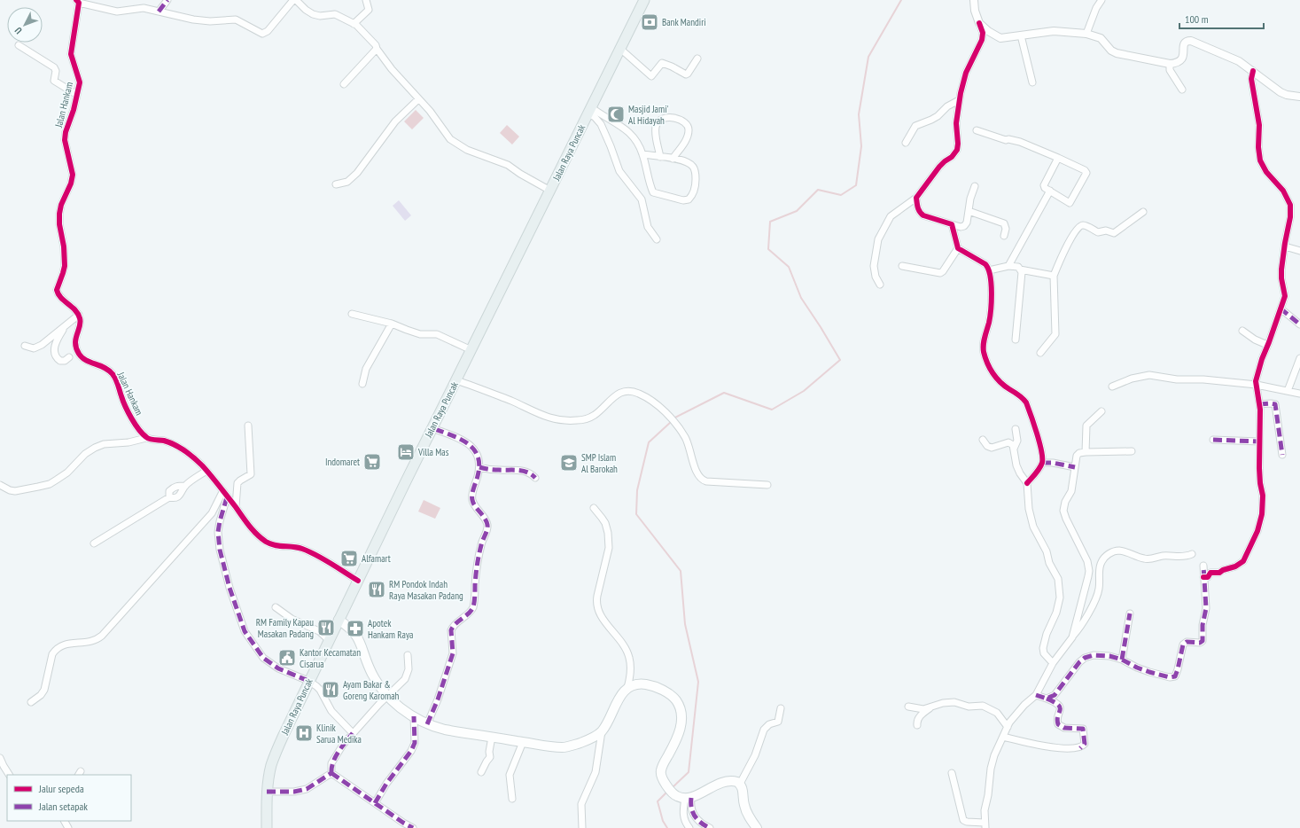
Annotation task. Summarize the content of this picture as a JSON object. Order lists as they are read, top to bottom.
{
  "streets": {
    "highway": ["Jalan Raya Puncak"],
    "street": ["Jalan Hankam"]
  },
  "places": {
    "bank": ["Bank Mandiri"],
    "mosque": ["Masjid Jami' Al Hidayah"],
    "hotel": ["Villa Mas"],
    "supermarket": ["Indomaret", "Alfamart"],
    "school or university": ["SMP Islam Al Barokah"],
    "restaurant": ["RM Pondok Indah Raya Masakan Padang", "RM Family Kapau Masakan Padang", "Ayam Bakar & Goreng Karomah"],
    "pharmacy": ["Apotek Hankam Raya"],
    "public building": ["Kantor Kecamatan Cisarua"],
    "hospital": ["Klinik Sarua Medika"]
  },
  "legend": ["Jalur sepeda", "Jalan setapak"],
  "scale_bar": "100 m",
  "north": "bottom left"
}
